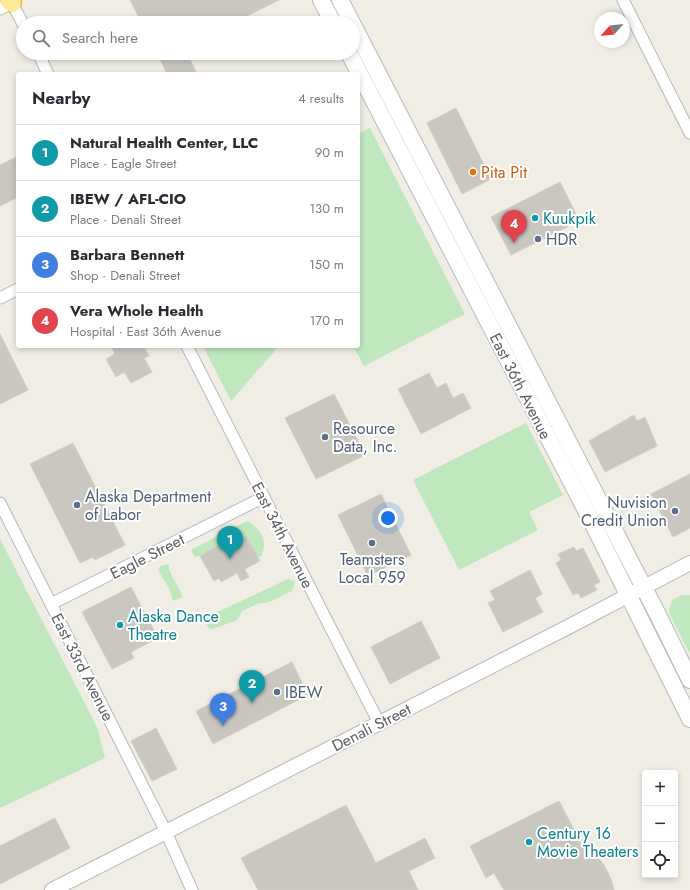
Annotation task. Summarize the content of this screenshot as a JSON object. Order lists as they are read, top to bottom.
{
  "streets": {
    "main road": ["East 36th Avenue"],
    "street": [
      "East 34th Avenue",
      "Eagle Street",
      "East 33rd Avenue",
      "Denali Street"
    ]
  },
  "crossings": [
    ["East 36th Avenue", "Denali Street"],
    ["East 34th Avenue", "Eagle Street"],
    ["East 34th Avenue", "Denali Street"],
    ["Eagle Street", "East 33rd Avenue"],
    ["East 33rd Avenue", "Denali Street"]
  ],
  "places": [
    "Pita Pit",
    "Kuukpik",
    "HDR",
    "Resource Data, Inc.",
    "Alaska Department of Labor",
    "Nuvision Credit Union",
    "Teamsters Local 959",
    "Alaska Dance Theatre",
    "IBEW",
    "Century 16 Movie Theaters"
  ],
  "north": "bottom left",
  "page": {
    "search": "Search here",
    "heading": ["Nearby", "4 results"],
    "list": [
      {
        "mark": "1",
        "name": "Natural Health Center, LLC",
        "note": "Place · Eagle Street",
        "value": "90 m"
      },
      {
        "mark": "2",
        "name": "IBEW / AFL-CIO",
        "note": "Place · Denali Street",
        "value": "130 m"
      },
      {
        "mark": "3",
        "name": "Barbara Bennett",
        "note": "Shop · Denali Street",
        "value": "150 m"
      },
      {
        "mark": "4",
        "name": "Vera Whole Health",
        "note": "Hospital · East 36th Avenue",
        "value": "170 m"
      }
    ],
    "pins": [
      "4",
      "1",
      "2",
      "3"
    ],
    "map_buttons": ["+", "−"]
  }
}
